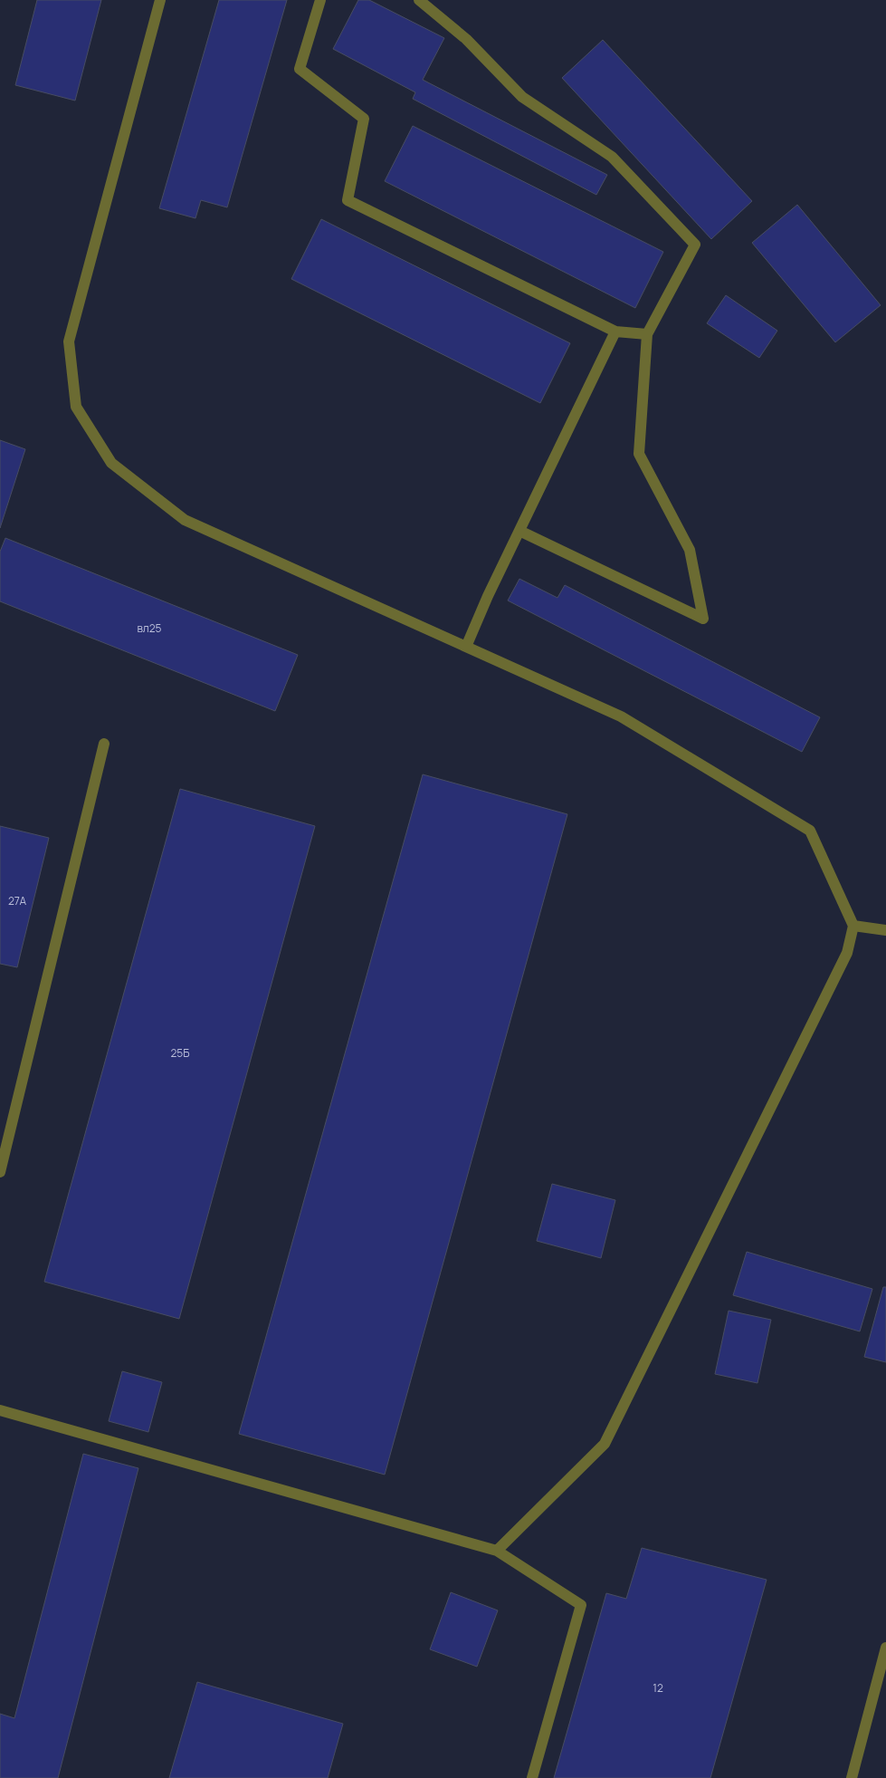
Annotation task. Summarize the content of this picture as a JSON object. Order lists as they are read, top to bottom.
{
  "house_numbers": [
    "вл25",
    "27А",
    "25Б",
    "12"
  ]
}
